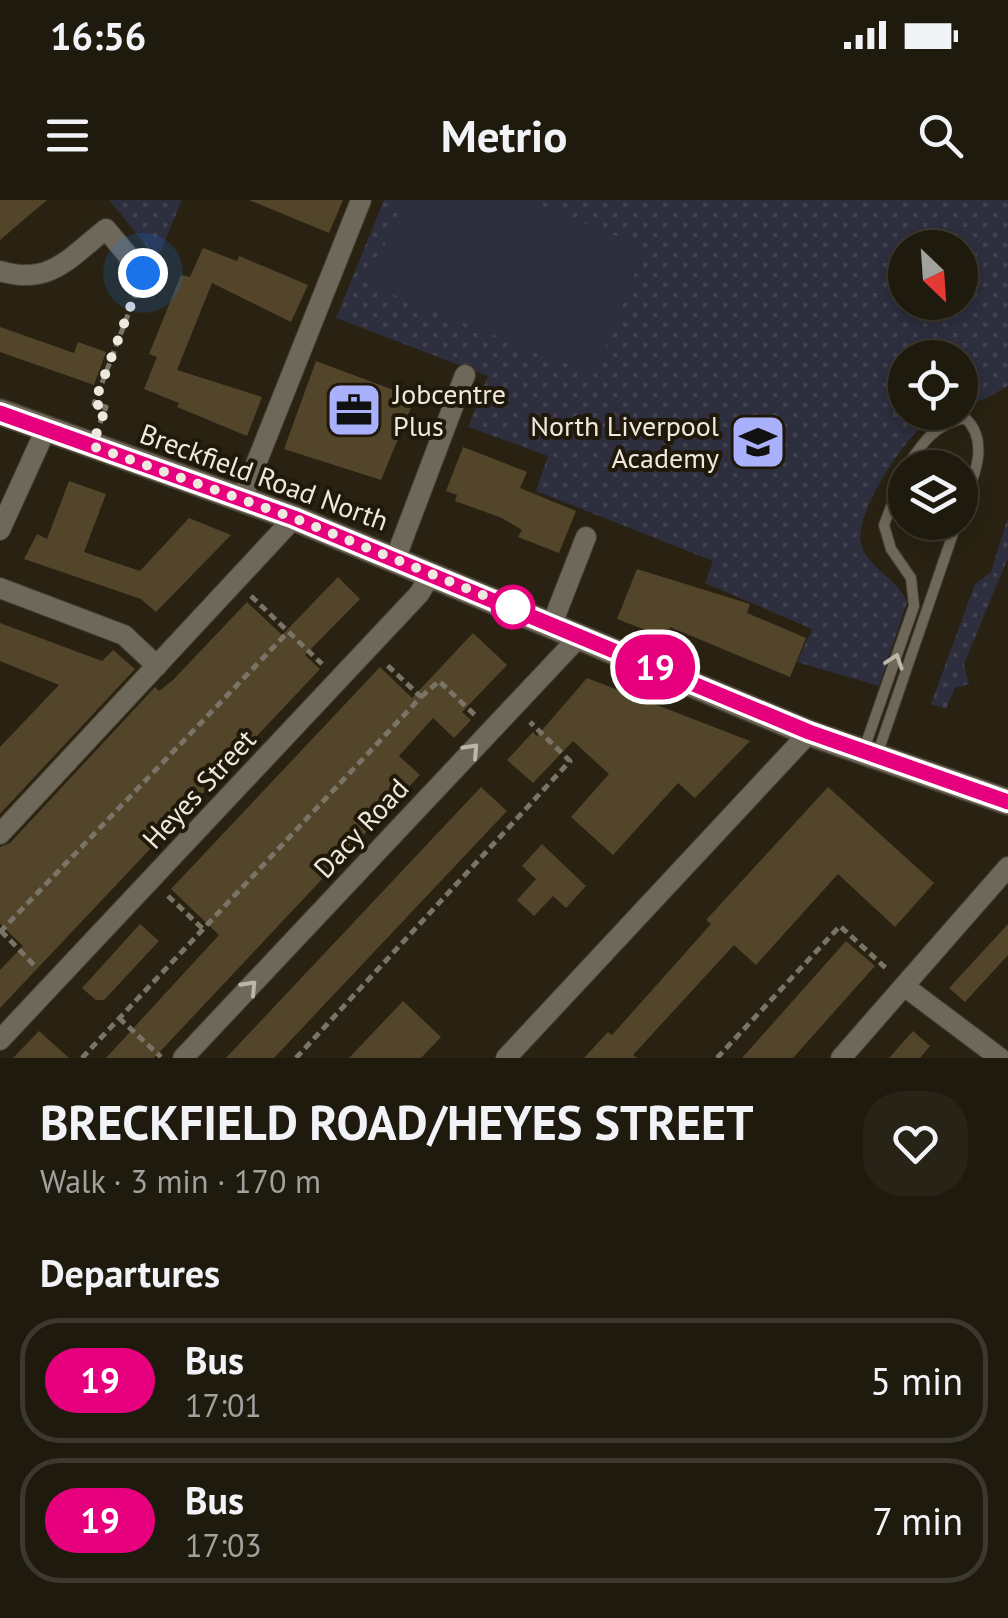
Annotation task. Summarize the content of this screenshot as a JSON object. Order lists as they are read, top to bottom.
{
  "streets": {
    "street": ["Breckfield Road North", "Heyes Street", "Dacy Road"]
  },
  "crossings": [
    ["Breckfield Road North", "Heyes Street"],
    ["Breckfield Road North", "Dacy Road"]
  ],
  "one_way": ["Dacy Road"],
  "places": {
    "office": ["Jobcentre Plus"],
    "school or university": ["North Liverpool Academy"]
  },
  "lines": ["bus line 19"],
  "north": "bottom right",
  "page": {
    "status": "16:56",
    "header": "Metrio",
    "on_map": "19",
    "heading": [
      ["BRECKFIELD ROAD/HEYES STREET", "Walk · 3 min · 170 m"],
      "Departures"
    ],
    "list": [
      {
        "mark": "19",
        "name": "Bus",
        "note": "17:01",
        "value": "5 min"
      },
      {
        "mark": "19",
        "name": "Bus",
        "note": "17:03",
        "value": "7 min"
      }
    ]
  }
}
